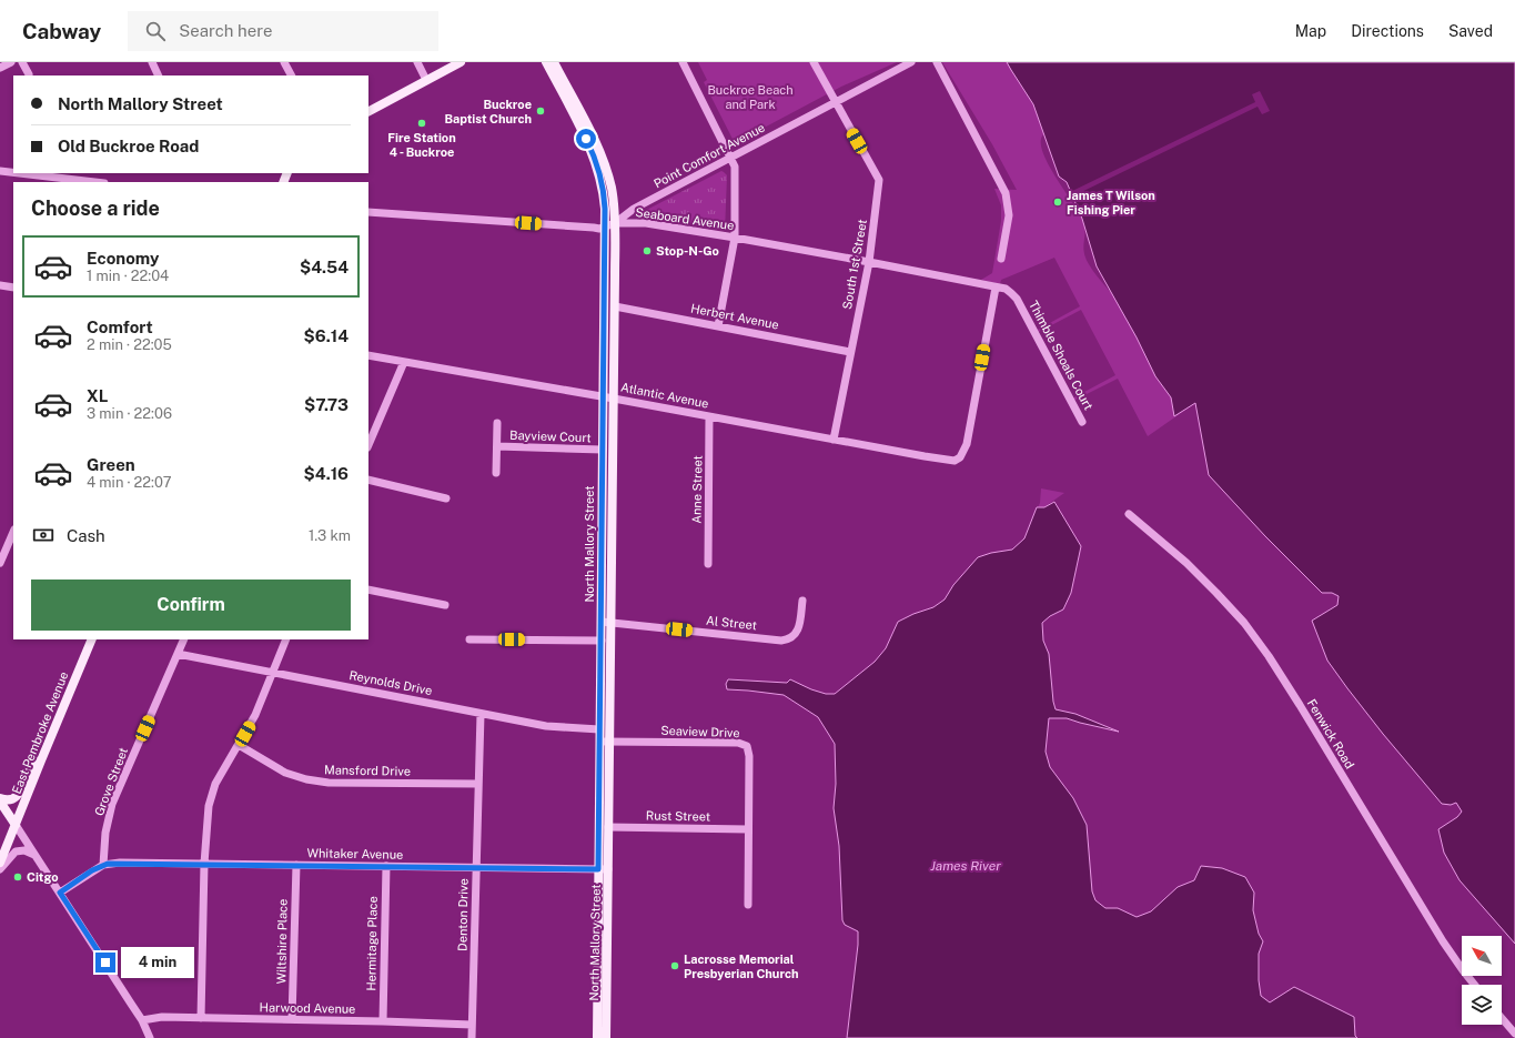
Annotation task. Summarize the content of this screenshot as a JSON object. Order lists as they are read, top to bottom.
{
  "streets": {
    "main road": ["North Mallory Street", "East Pembroke Avenue"],
    "street": [
      "Point Comfort Avenue",
      "Seaboard Avenue",
      "South 1st Street",
      "Herbert Avenue",
      "Thimble Shoals Court",
      "Atlantic Avenue",
      "Bayview Court",
      "Anne Street",
      "Al Street",
      "Reynolds Drive",
      "Seaview Drive",
      "Fenwick Road",
      "Mansford Drive",
      "Grove Street",
      "Rust Street",
      "Whitaker Avenue",
      "Denton Drive",
      "Wiltshire Place",
      "Hermitage Place",
      "Harwood Avenue"
    ]
  },
  "crossings": [
    ["Point Comfort Avenue", "Seaboard Avenue"],
    ["Point Comfort Avenue", "South 1st Street"],
    ["Point Comfort Avenue", "North Mallory Street"],
    ["Seaboard Avenue", "South 1st Street"],
    ["Seaboard Avenue", "Thimble Shoals Court"],
    ["Seaboard Avenue", "Atlantic Avenue"],
    ["Seaboard Avenue", "North Mallory Street"],
    ["South 1st Street", "Herbert Avenue"],
    ["South 1st Street", "Atlantic Avenue"],
    ["Herbert Avenue", "North Mallory Street"],
    ["Thimble Shoals Court", "Atlantic Avenue"],
    ["Atlantic Avenue", "Anne Street"],
    ["Atlantic Avenue", "North Mallory Street"],
    ["Bayview Court", "North Mallory Street"],
    ["North Mallory Street", "Al Street"],
    ["North Mallory Street", "Reynolds Drive"],
    ["North Mallory Street", "Seaview Drive"],
    ["North Mallory Street", "Rust Street"],
    ["North Mallory Street", "Whitaker Avenue"],
    ["Reynolds Drive", "Grove Street"],
    ["Reynolds Drive", "Denton Drive"],
    ["Seaview Drive", "Rust Street"],
    ["Mansford Drive", "Denton Drive"],
    ["Grove Street", "Whitaker Avenue"],
    ["Whitaker Avenue", "Denton Drive"],
    ["Whitaker Avenue", "Wiltshire Place"],
    ["Whitaker Avenue", "Hermitage Place"],
    ["Denton Drive", "Harwood Avenue"],
    ["Wiltshire Place", "Harwood Avenue"],
    ["Hermitage Place", "Harwood Avenue"]
  ],
  "water": ["James River"],
  "parks": ["Buckroe Beach and Park"],
  "places": [
    "Buckroe Baptist Church",
    "Fire Station 4 - Buckroe",
    "James T Wilson Fishing Pier",
    "Stop-N-Go",
    "Citgo",
    "Lacrosse Memorial Presbyerian Church"
  ],
  "north": "top left",
  "page": {
    "header": "Cabway",
    "search": "Search here",
    "nav": ["Map", "Directions", "Saved"],
    "banner": ["North Mallory Street", "Old Buckroe Road"],
    "heading": "Choose a ride",
    "list": [
      {
        "name": "Economy",
        "note": "1 min · 22:04",
        "value": "$4.54"
      },
      {
        "name": "Comfort",
        "note": "2 min · 22:05",
        "value": "$6.14"
      },
      {
        "name": "XL",
        "note": "3 min · 22:06",
        "value": "$7.73"
      },
      {
        "name": "Green",
        "note": "4 min · 22:07",
        "value": "$4.16"
      }
    ],
    "pay": ["Cash", "1.3 km"],
    "buttons": "Confirm",
    "bubble": "4 min"
  }
}
